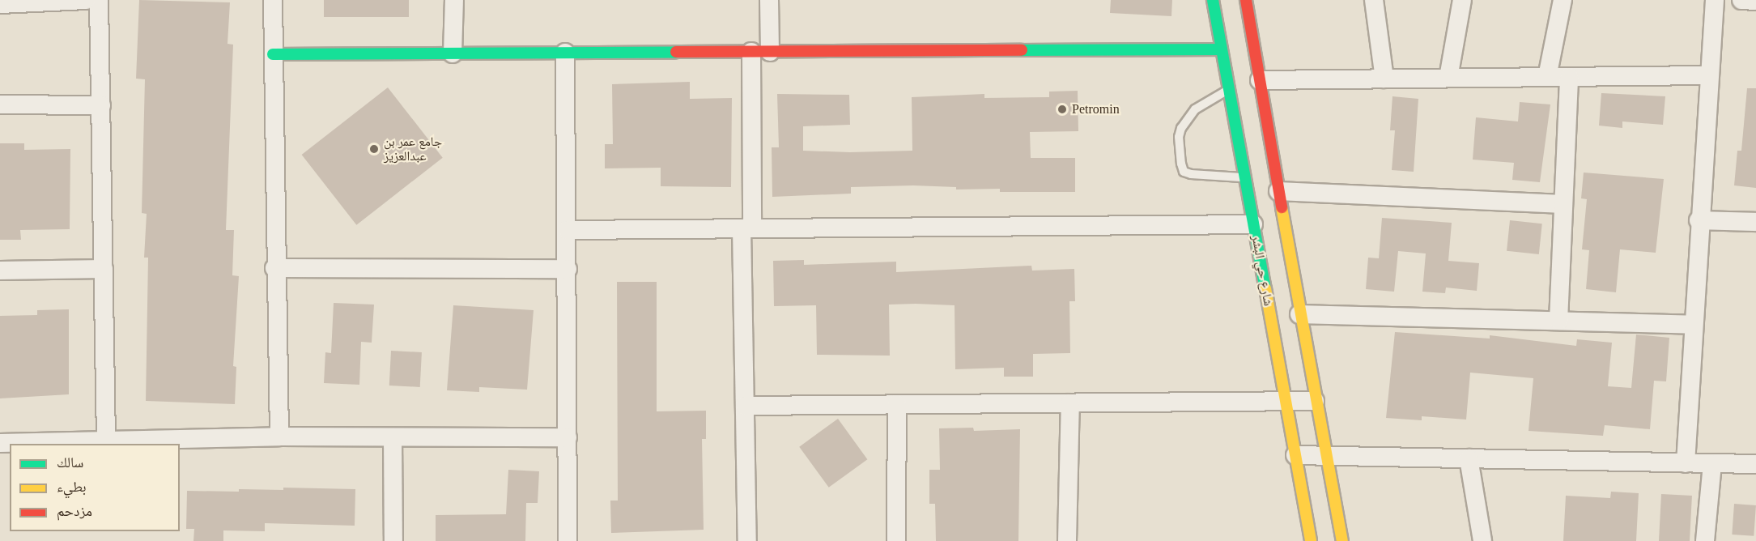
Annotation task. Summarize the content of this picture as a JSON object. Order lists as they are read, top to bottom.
{
  "streets": {
    "street": ["شارع حي البشر"]
  },
  "places": ["Petromin", "جامع عمر بن عبدالعزيز"],
  "legend": ["سالك", "بطيء", "مزدحم"]
}
